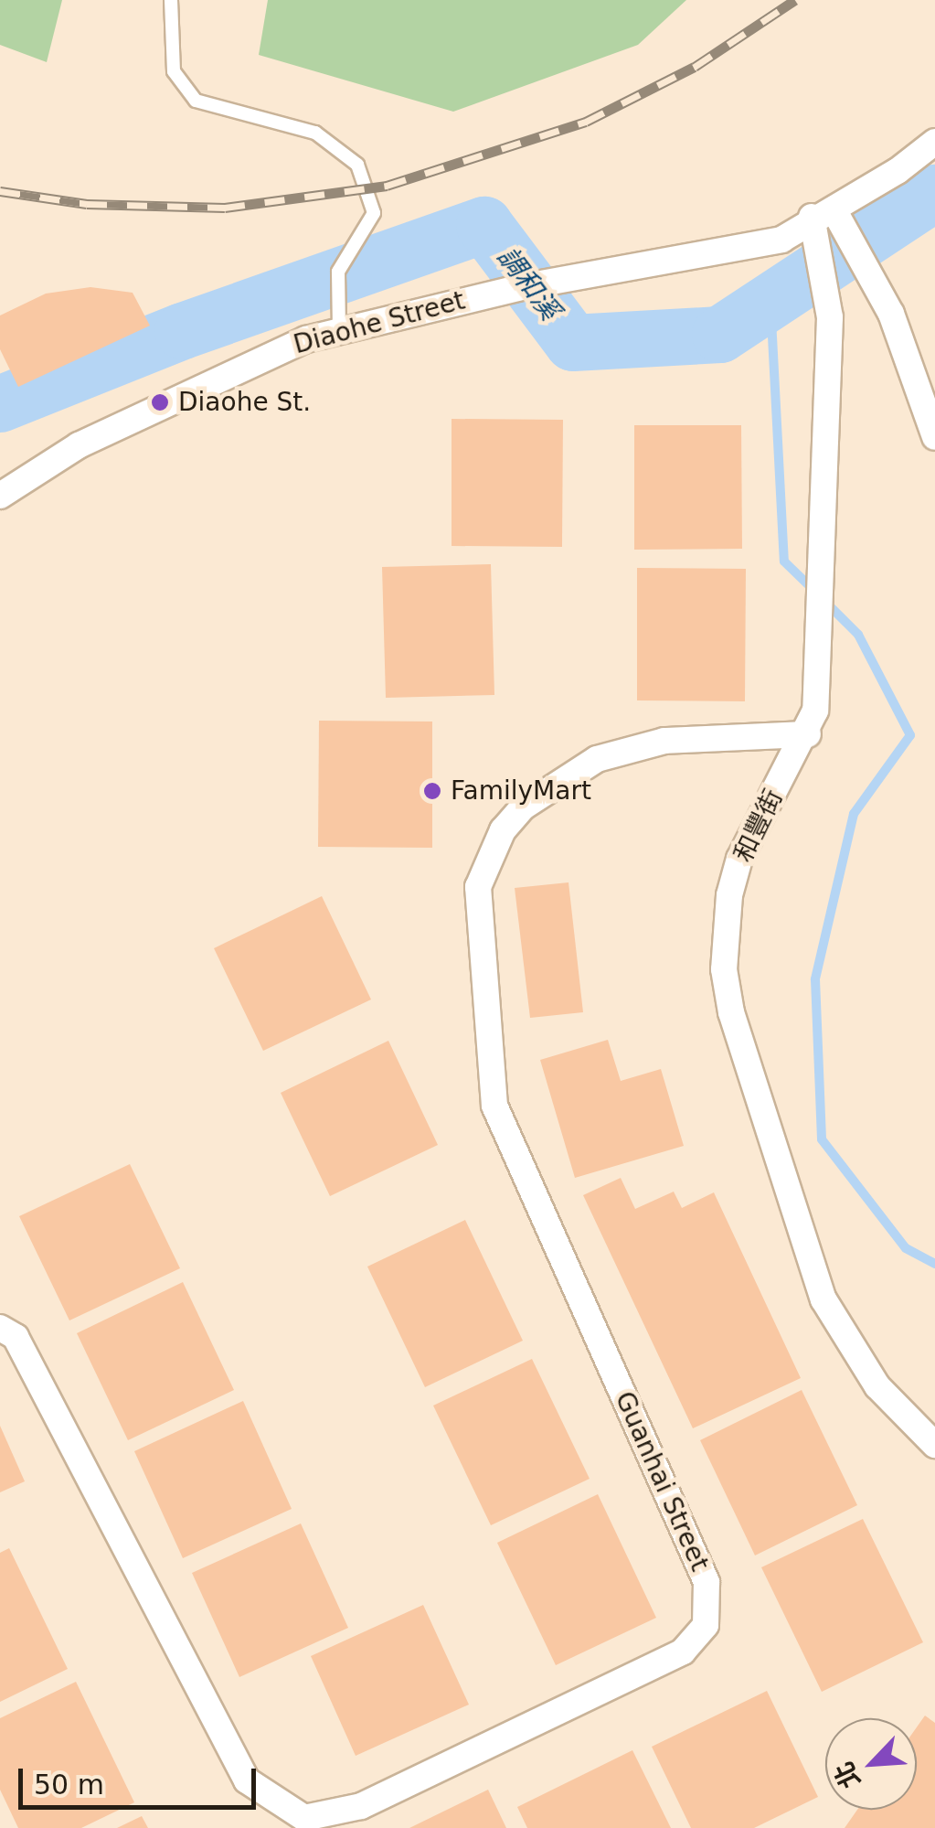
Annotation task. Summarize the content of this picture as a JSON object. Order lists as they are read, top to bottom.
{
  "streets": {
    "street": ["Diaohe Street", "和豐街", "Guanhai Street"]
  },
  "crossings": [
    ["Diaohe Street", "和豐街"],
    ["和豐街", "Guanhai Street"]
  ],
  "water": ["調和溪"],
  "places": ["Diaohe St.", "FamilyMart"],
  "scale_bar": "50 m",
  "north": "bottom left"
}
